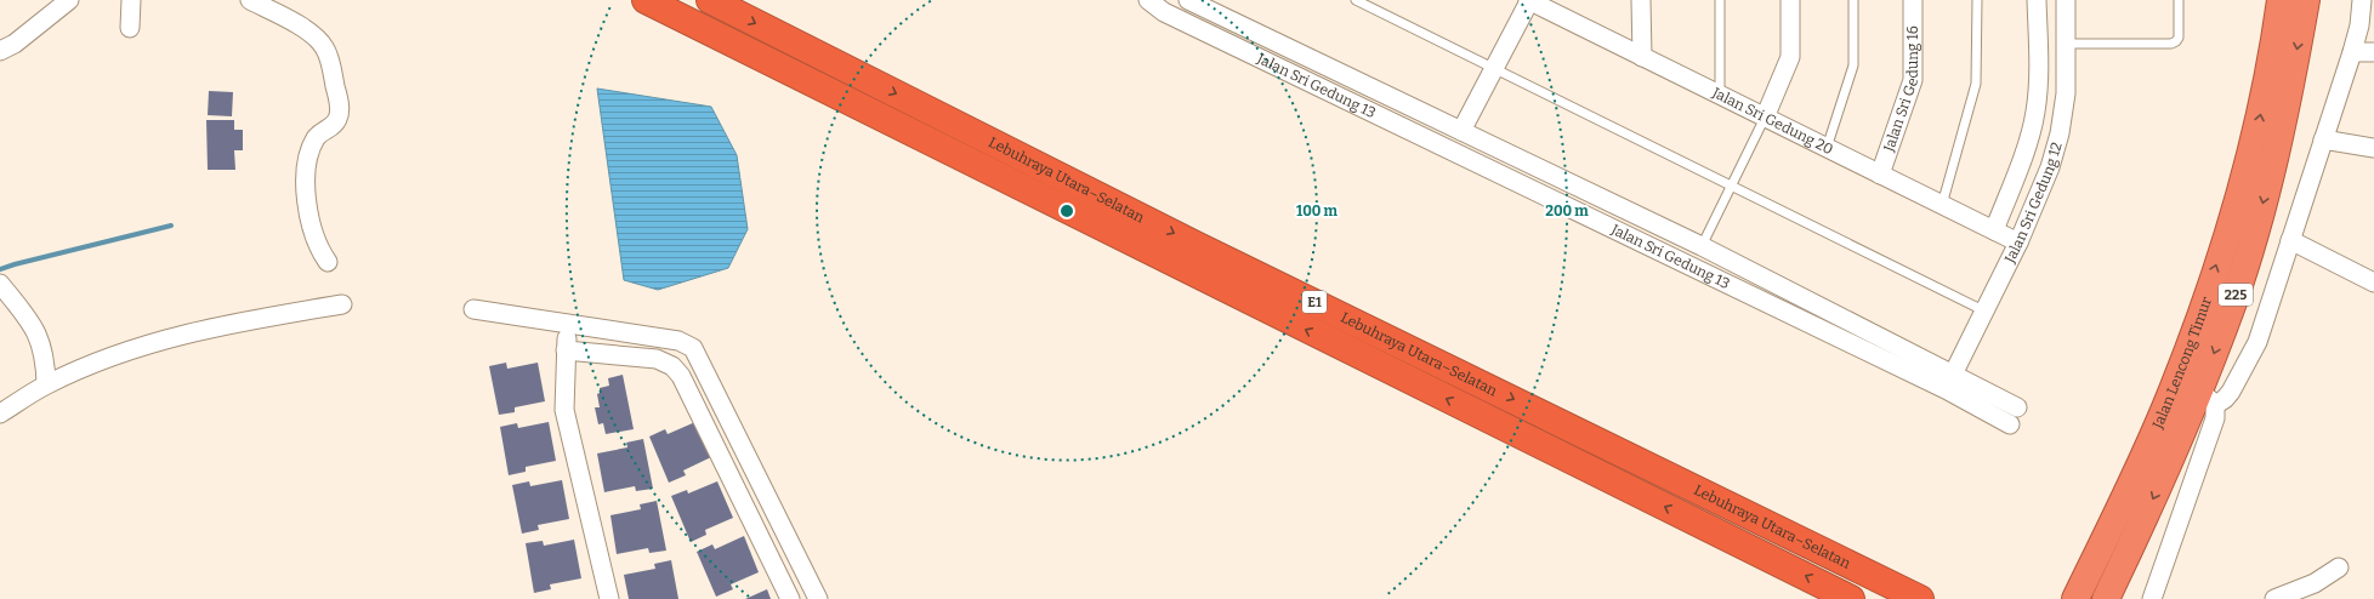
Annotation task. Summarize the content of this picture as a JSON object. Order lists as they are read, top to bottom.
{
  "streets": {
    "highway": [
      "Lebuhraya Utara–Selatan",
      "225",
      "E1",
      "Jalan Lencong Timur"
    ],
    "street": [
      "Jalan Sri Gedung 13",
      "Jalan Sri Gedung 16",
      "Jalan Sri Gedung 20",
      "Jalan Sri Gedung 12"
    ]
  },
  "crossings": [
    ["Jalan Sri Gedung 13", "Jalan Sri Gedung 12"],
    ["Jalan Sri Gedung 16", "Jalan Sri Gedung 20"],
    ["Jalan Sri Gedung 20", "Jalan Sri Gedung 12"]
  ],
  "rings": ["100 m", "200 m"]
}
